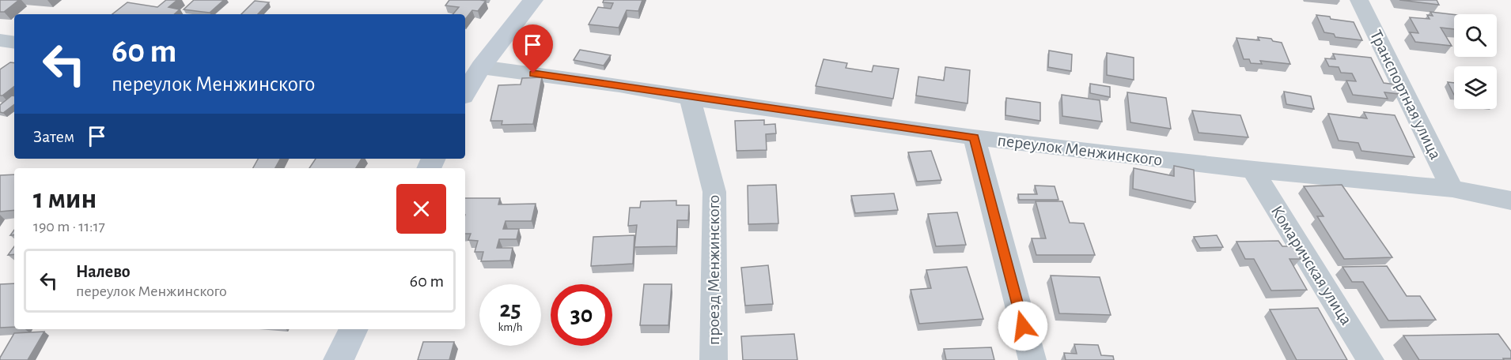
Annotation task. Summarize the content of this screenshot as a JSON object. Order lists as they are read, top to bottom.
{
  "streets": {
    "street": [
      "Транспортная улица",
      "переулок Менжинского",
      "Комаричская улица",
      "проезд Менжинского"
    ]
  },
  "crossings": [
    ["Транспортная улица", "переулок Менжинского"],
    ["переулок Менжинского", "Комаричская улица"],
    ["переулок Менжинского", "проезд Менжинского"]
  ],
  "page": {
    "turn": ["60 m", "переулок Менжинского"],
    "then": "Затем",
    "heading": ["1 мин", "190 m · 11:17"],
    "list": [
      {
        "name": "Налево",
        "note": "переулок Менжинского",
        "value": "60 m"
      }
    ],
    "speed": "25 km/h",
    "limit": "30"
  }
}
